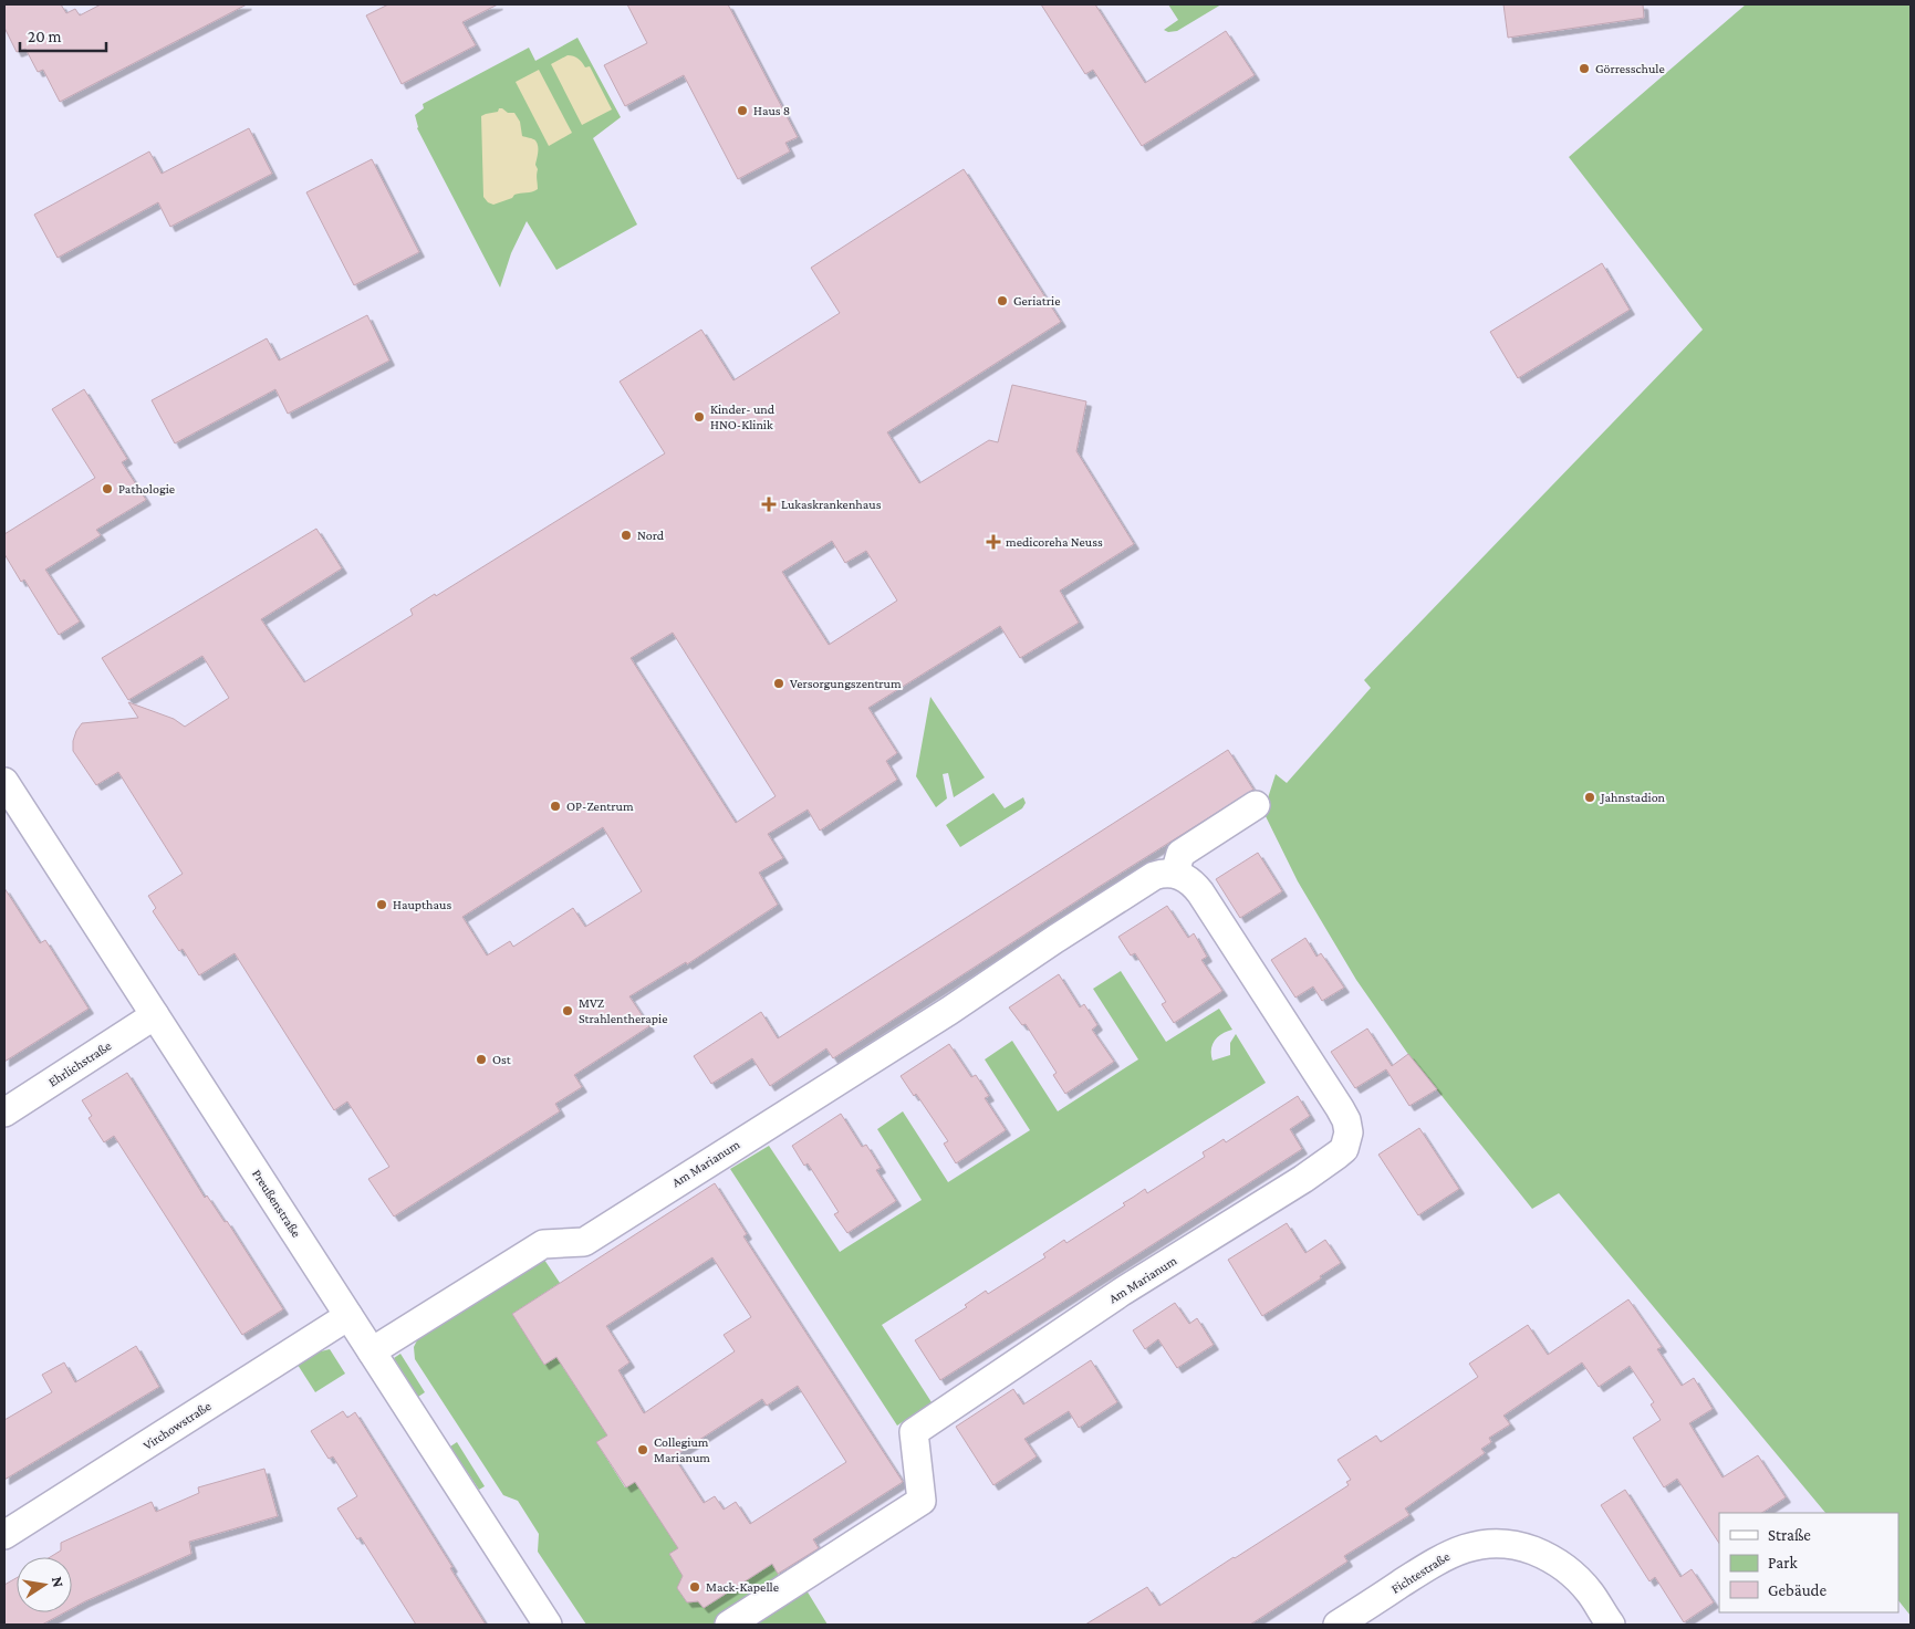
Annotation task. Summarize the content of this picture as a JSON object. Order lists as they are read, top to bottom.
{
  "streets": {
    "street": [
      "Ehrlichstraße",
      "Am Marianum",
      "Preußenstraße",
      "Virchowstraße",
      "Fichtestraße"
    ]
  },
  "crossings": [
    ["Ehrlichstraße", "Preußenstraße"],
    ["Am Marianum", "Preußenstraße"],
    ["Preußenstraße", "Virchowstraße"]
  ],
  "places": {
    "other": [
      "Görresschule",
      "Haus 8",
      "Geriatrie",
      "Kinder- und HNO-Klinik",
      "Pathologie",
      "Nord",
      "Versorgungszentrum",
      "Jahnstadion",
      "OP-Zentrum",
      "Haupthaus",
      "MVZ Strahlentherapie",
      "Ost",
      "Collegium Marianum",
      "Mack-Kapelle"
    ],
    "health": ["Lukaskrankenhaus", "medicoreha Neuss"]
  },
  "legend": ["Straße", "Park", "Gebäude"],
  "scale_bar": "20 m",
  "north": "right"
}
